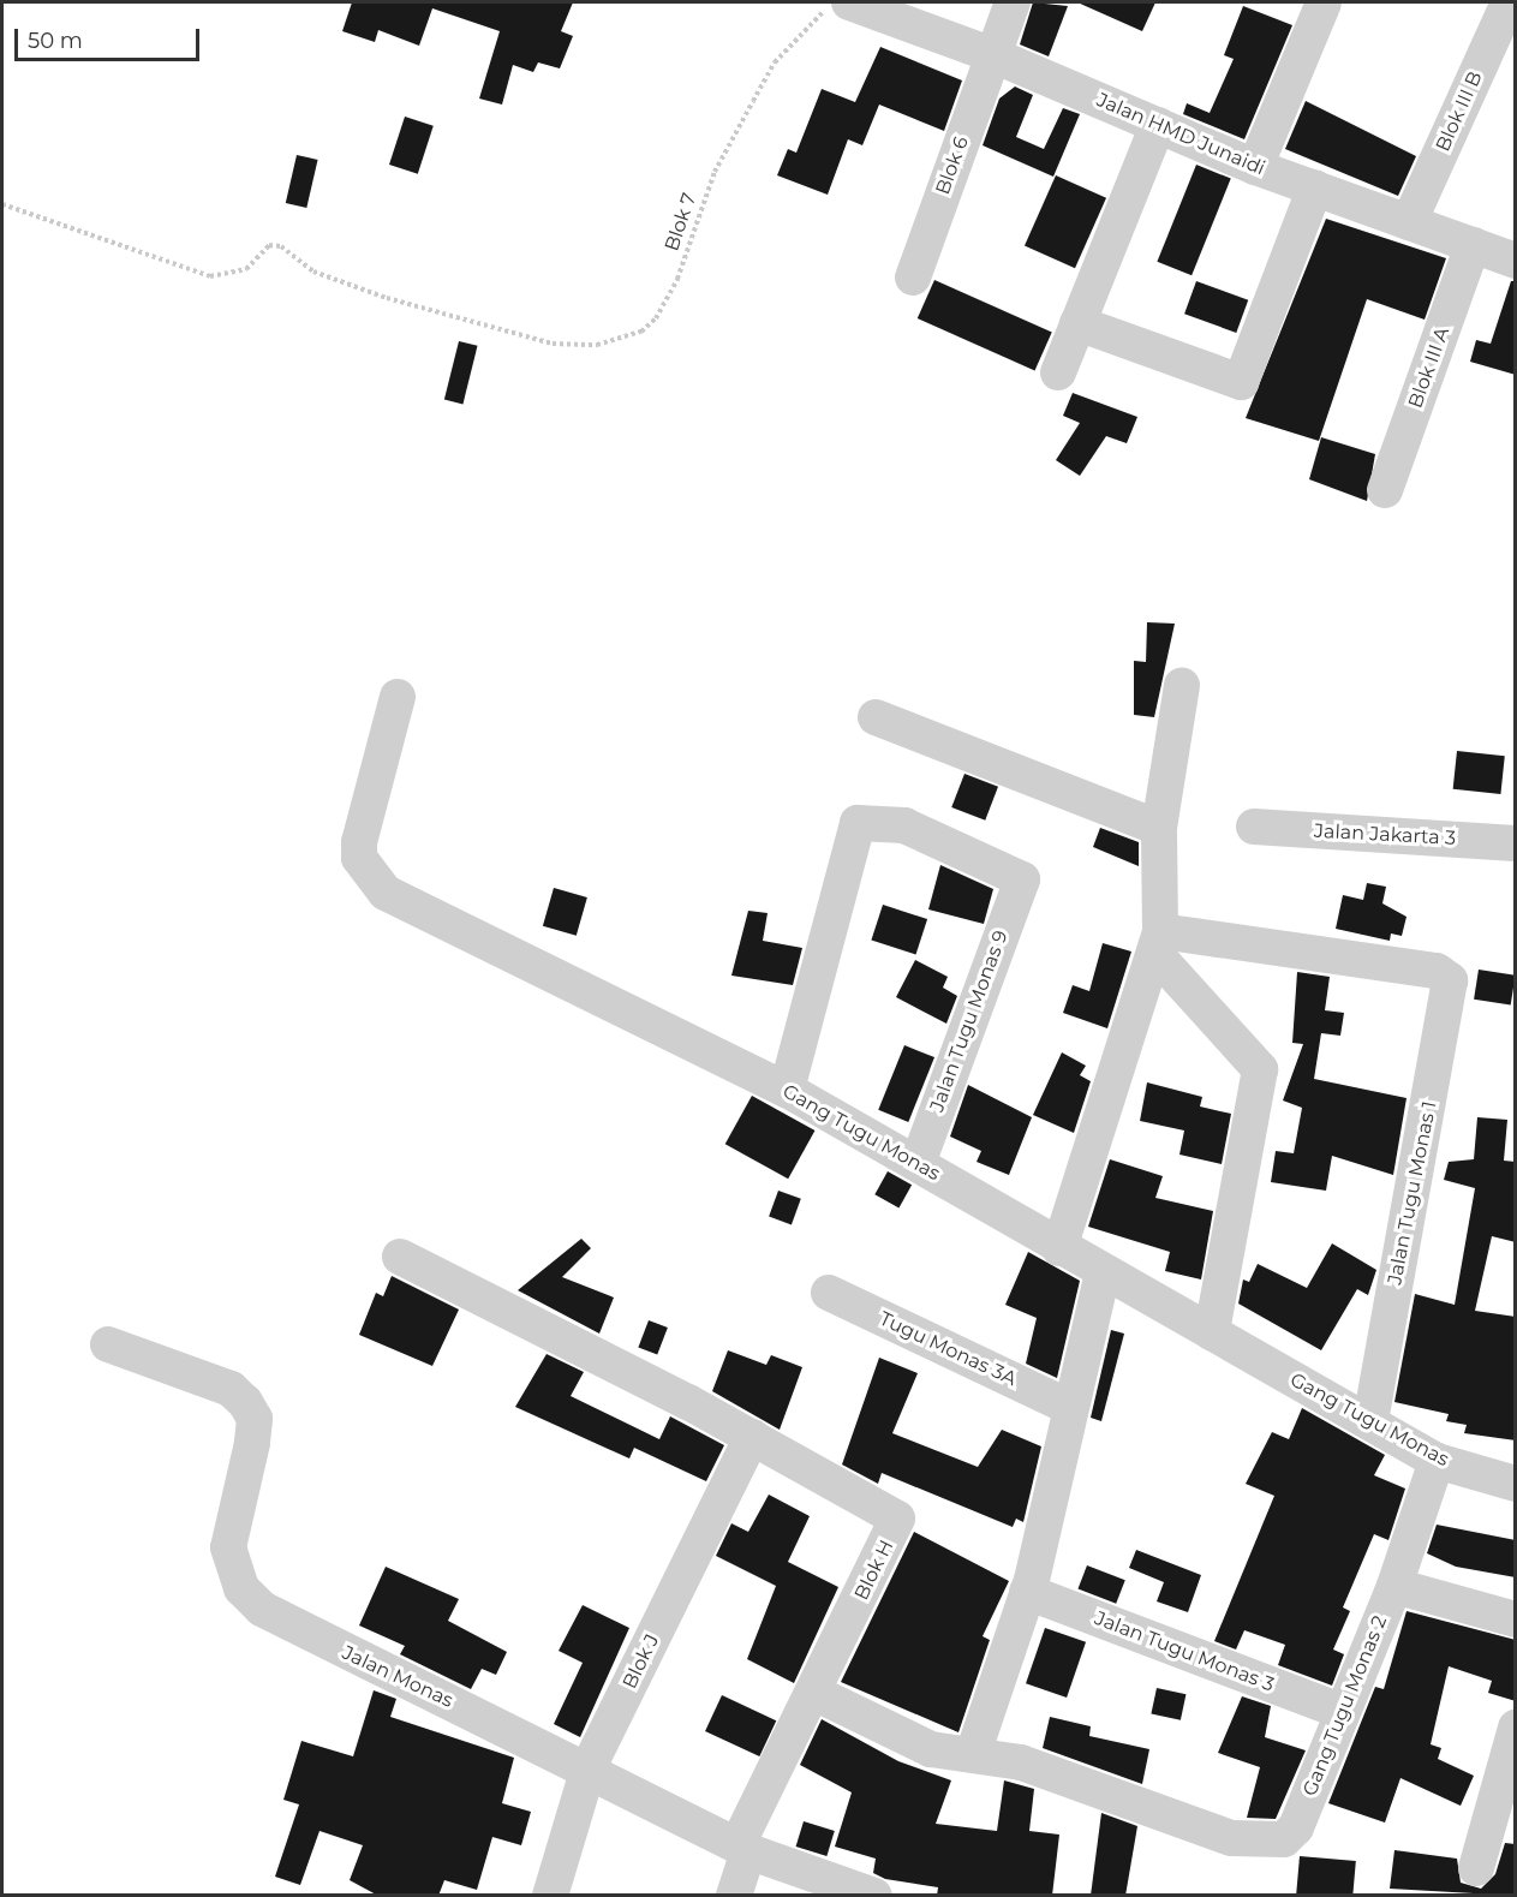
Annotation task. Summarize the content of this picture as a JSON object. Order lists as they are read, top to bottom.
{
  "streets": {
    "street": [
      "Blok III B",
      "Jalan HMD Junaidi",
      "Blok 6",
      "Blok III A",
      "Jalan Jakarta 3",
      "Jalan Tugu Monas 9",
      "Gang Tugu Monas",
      "Jalan Tugu Monas 1",
      "Tugu Monas 3A",
      "Blok H",
      "Jalan Tugu Monas 3",
      "Blok J",
      "Jalan Monas",
      "Gang Tugu Monas 2"
    ],
    "path": ["Blok 7"]
  },
  "crossings": [
    ["Blok III B", "Jalan HMD Junaidi"],
    ["Jalan HMD Junaidi", "Blok 6"],
    ["Jalan HMD Junaidi", "Blok III A"],
    ["Jalan Tugu Monas 9", "Gang Tugu Monas"],
    ["Gang Tugu Monas", "Jalan Tugu Monas 1"],
    ["Gang Tugu Monas", "Gang Tugu Monas 2"],
    ["Blok H", "Blok J"],
    ["Jalan Tugu Monas 3", "Gang Tugu Monas 2"],
    ["Blok J", "Jalan Monas"]
  ],
  "scale_bar": "50 m"
}
